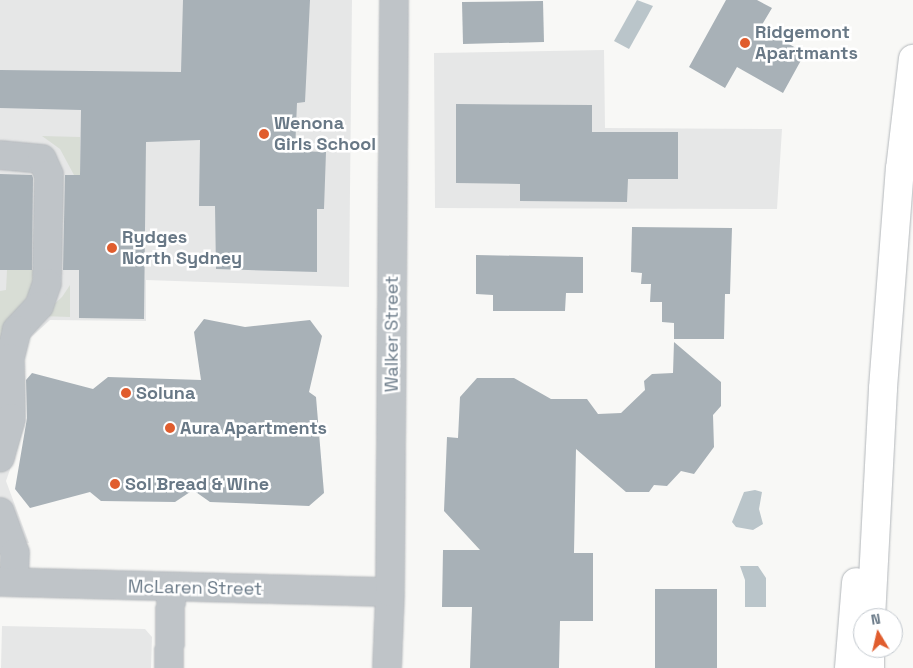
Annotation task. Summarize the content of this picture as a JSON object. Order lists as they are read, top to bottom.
{
  "streets": {
    "street": ["Walker Street", "McLaren Street"]
  },
  "crossings": [
    ["Walker Street", "McLaren Street"]
  ],
  "places": [
    "Ridgemont Apartmants",
    "Wenona Girls School",
    "Rydges North Sydney",
    "Soluna",
    "Aura Apartments",
    "Sol Bread & Wine"
  ],
  "north": "top"
}
